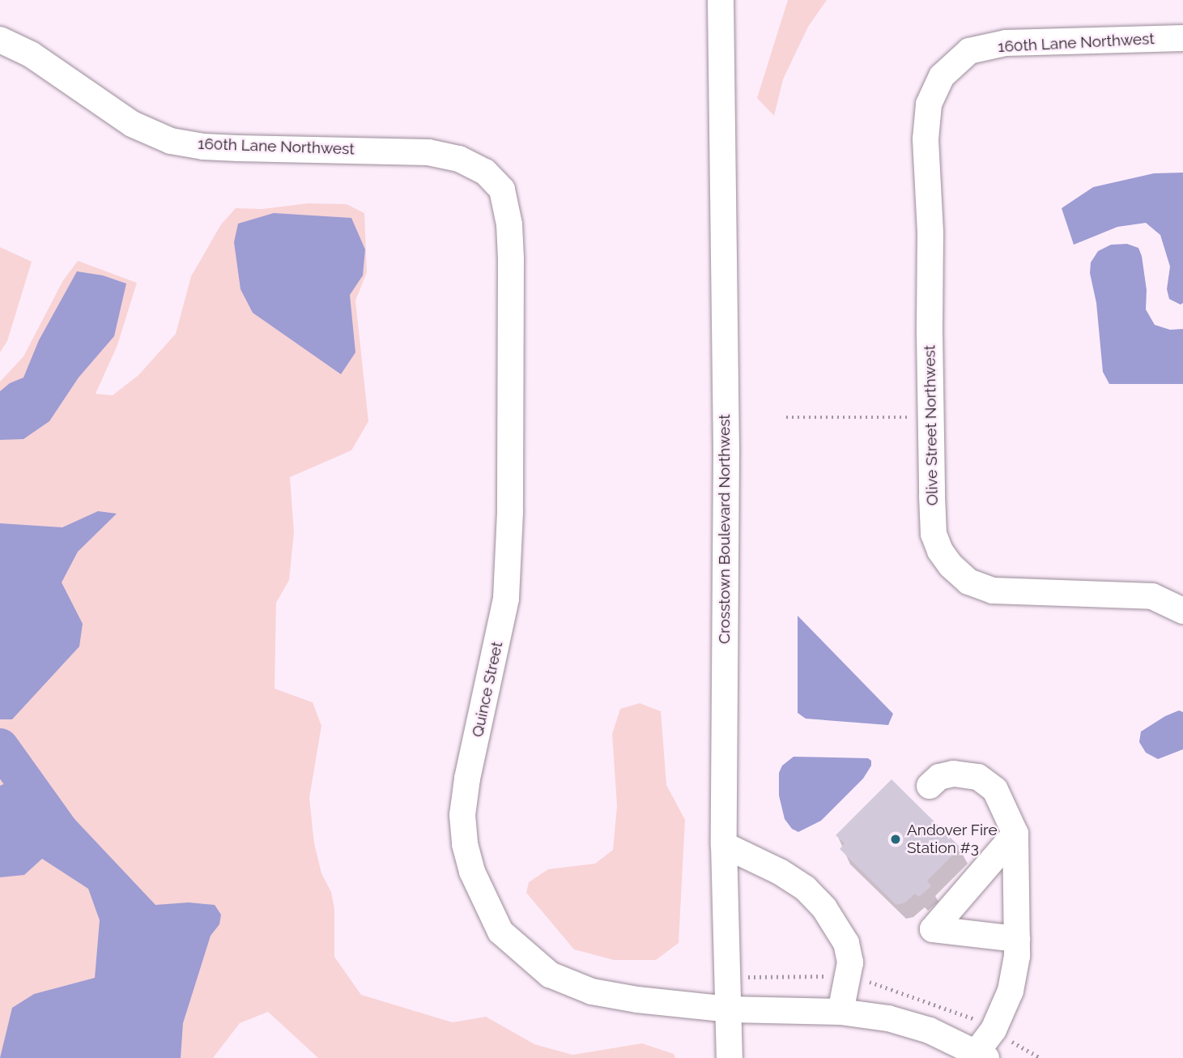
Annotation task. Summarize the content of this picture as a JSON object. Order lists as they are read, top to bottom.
{
  "streets": {
    "street": [
      "160th Lane Northwest",
      "Olive Street Northwest",
      "Crosstown Boulevard Northwest",
      "Quince Street"
    ]
  },
  "crossings": [
    ["160th Lane Northwest", "Olive Street Northwest"],
    ["160th Lane Northwest", "Quince Street"],
    ["Crosstown Boulevard Northwest", "Quince Street"]
  ],
  "places": ["Andover Fire Station #3"]
}
